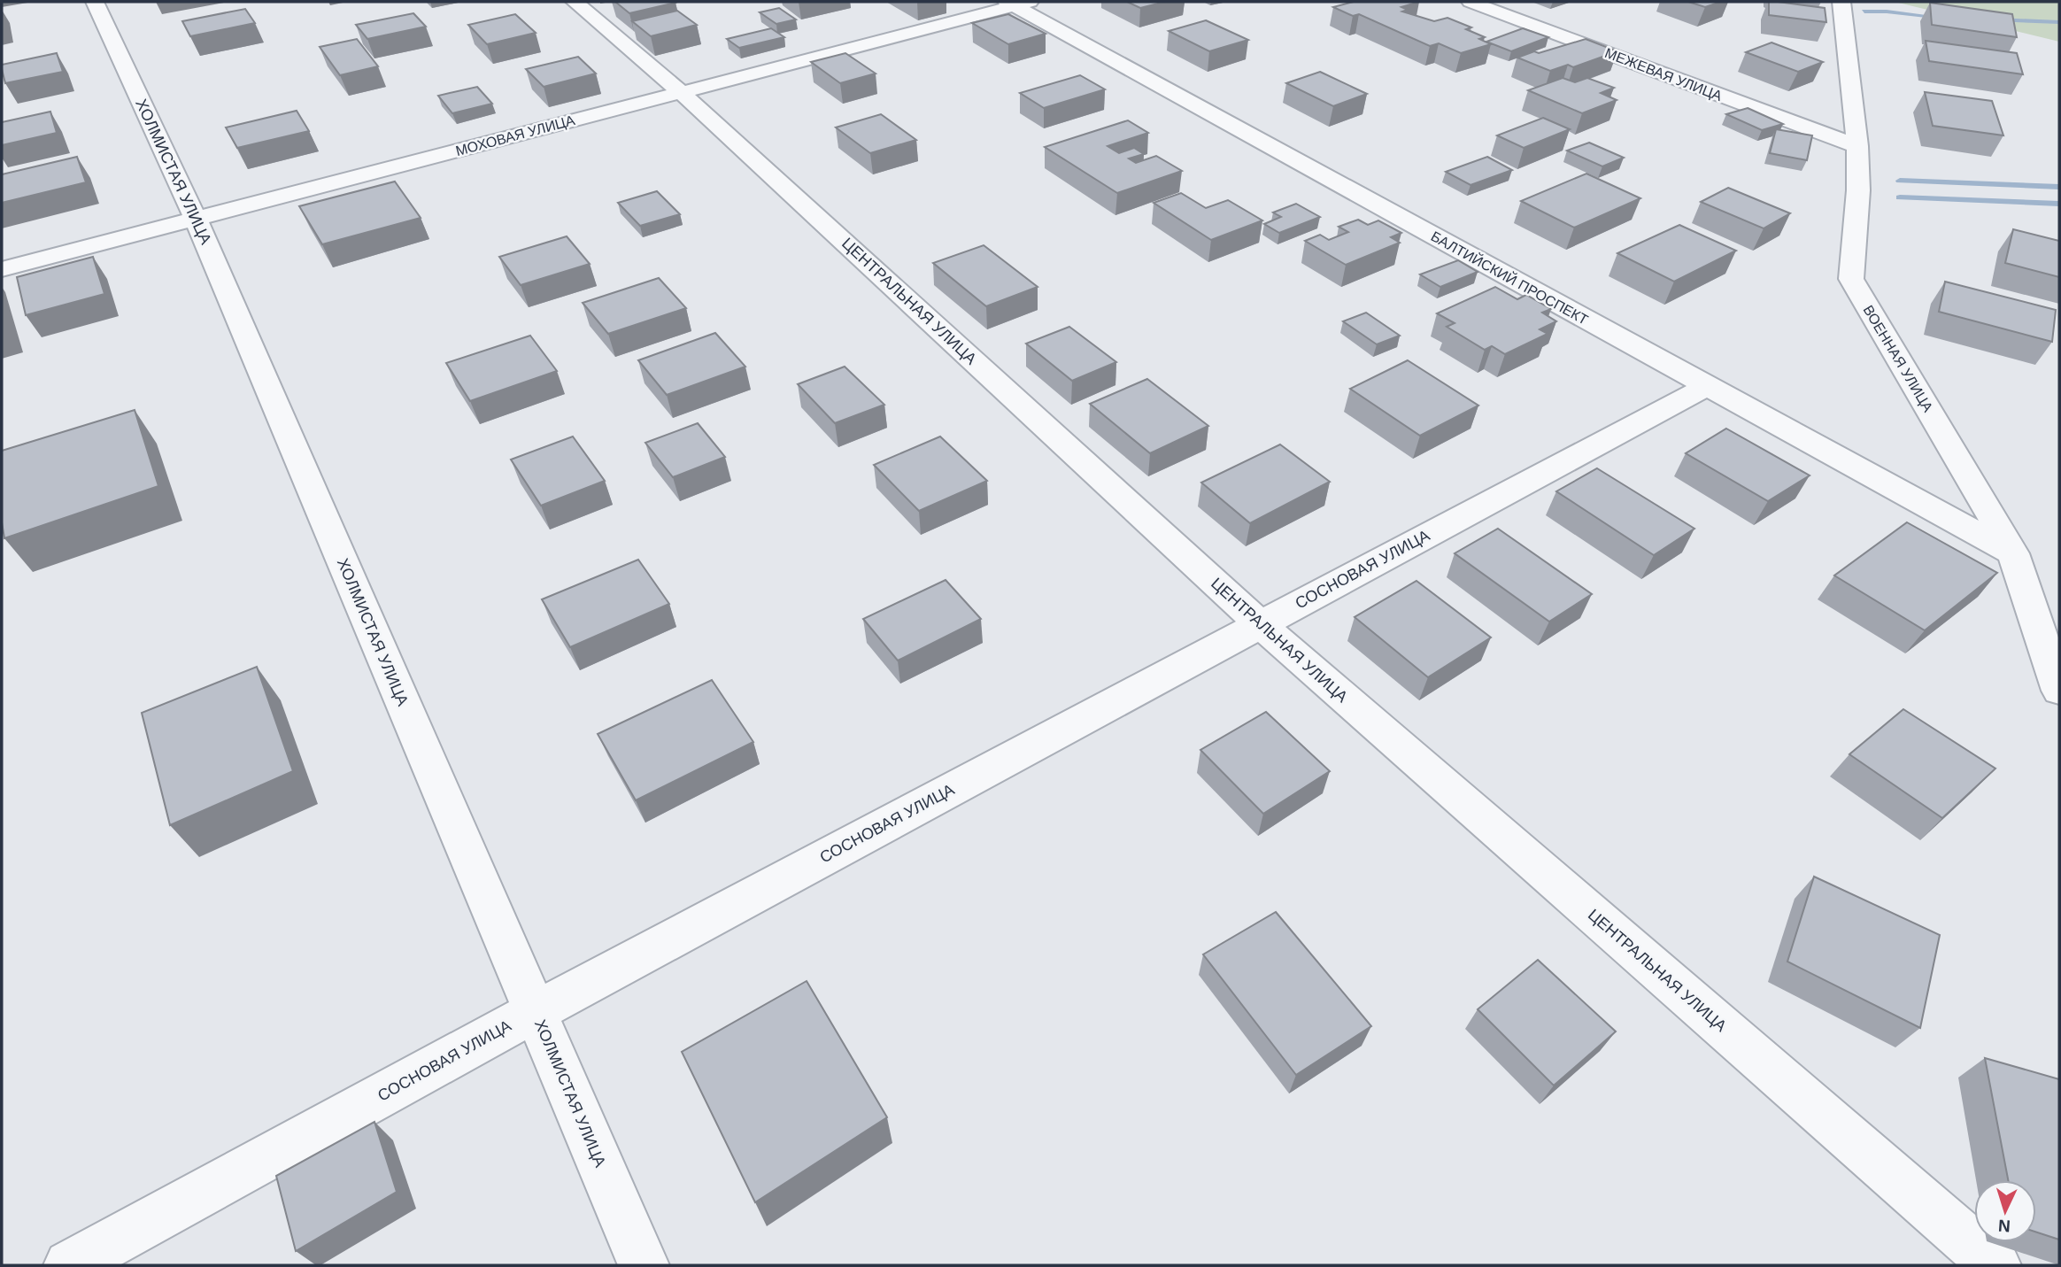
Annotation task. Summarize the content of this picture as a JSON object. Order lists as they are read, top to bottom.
{
  "streets": {
    "street": [
      "МЕЖЕВАЯ УЛИЦА",
      "МОХОВАЯ УЛИЦА",
      "ХОЛМИСТАЯ УЛИЦА",
      "БАЛТИЙСКИЙ ПРОСПЕКТ",
      "ЦЕНТРАЛЬНАЯ УЛИЦА",
      "ВОЕННАЯ УЛИЦА",
      "СОСНОВАЯ УЛИЦА"
    ]
  },
  "crossings": [
    ["МЕЖЕВАЯ УЛИЦА", "ВОЕННАЯ УЛИЦА"],
    ["МОХОВАЯ УЛИЦА", "ХОЛМИСТАЯ УЛИЦА"],
    ["МОХОВАЯ УЛИЦА", "БАЛТИЙСКИЙ ПРОСПЕКТ"],
    ["МОХОВАЯ УЛИЦА", "ЦЕНТРАЛЬНАЯ УЛИЦА"],
    ["ХОЛМИСТАЯ УЛИЦА", "СОСНОВАЯ УЛИЦА"],
    ["БАЛТИЙСКИЙ ПРОСПЕКТ", "ВОЕННАЯ УЛИЦА"],
    ["БАЛТИЙСКИЙ ПРОСПЕКТ", "СОСНОВАЯ УЛИЦА"],
    ["ЦЕНТРАЛЬНАЯ УЛИЦА", "СОСНОВАЯ УЛИЦА"]
  ],
  "north": "bottom"
}
